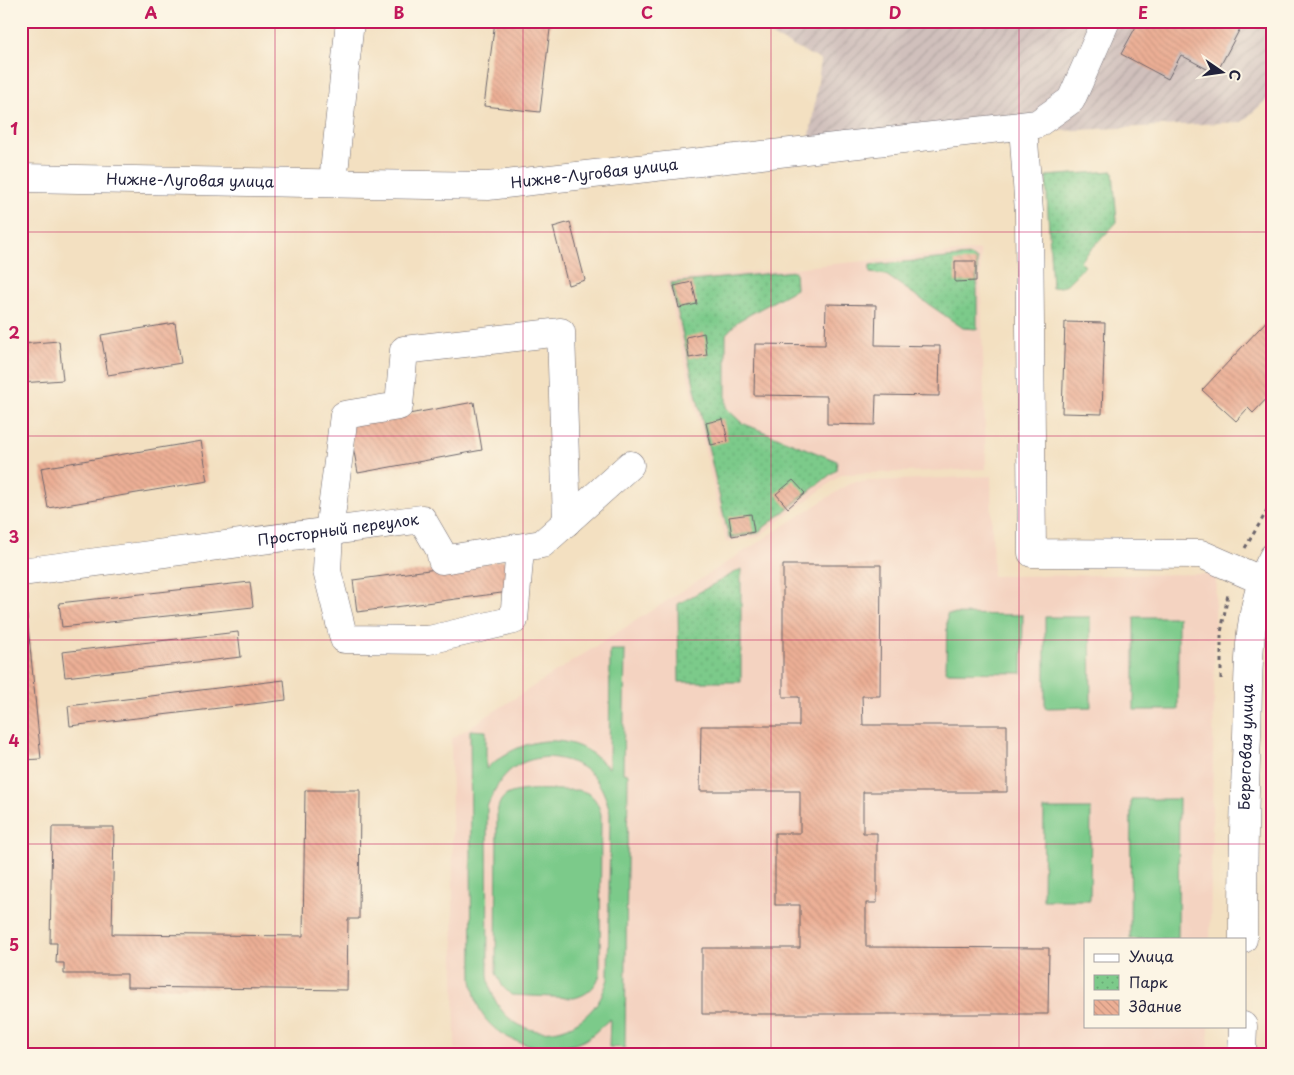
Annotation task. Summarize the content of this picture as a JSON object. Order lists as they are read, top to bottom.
{
  "streets": {
    "street": ["Нижне-Луговая улица", "Просторный переулок", "Береговая улица"]
  },
  "legend": ["Улица", "Парк", "Здание"],
  "north": "right",
  "grid": {
    "columns": [
      "A",
      "B",
      "C",
      "D",
      "E"
    ],
    "rows": [
      "1",
      "2",
      "3",
      "4",
      "5"
    ]
  }
}
